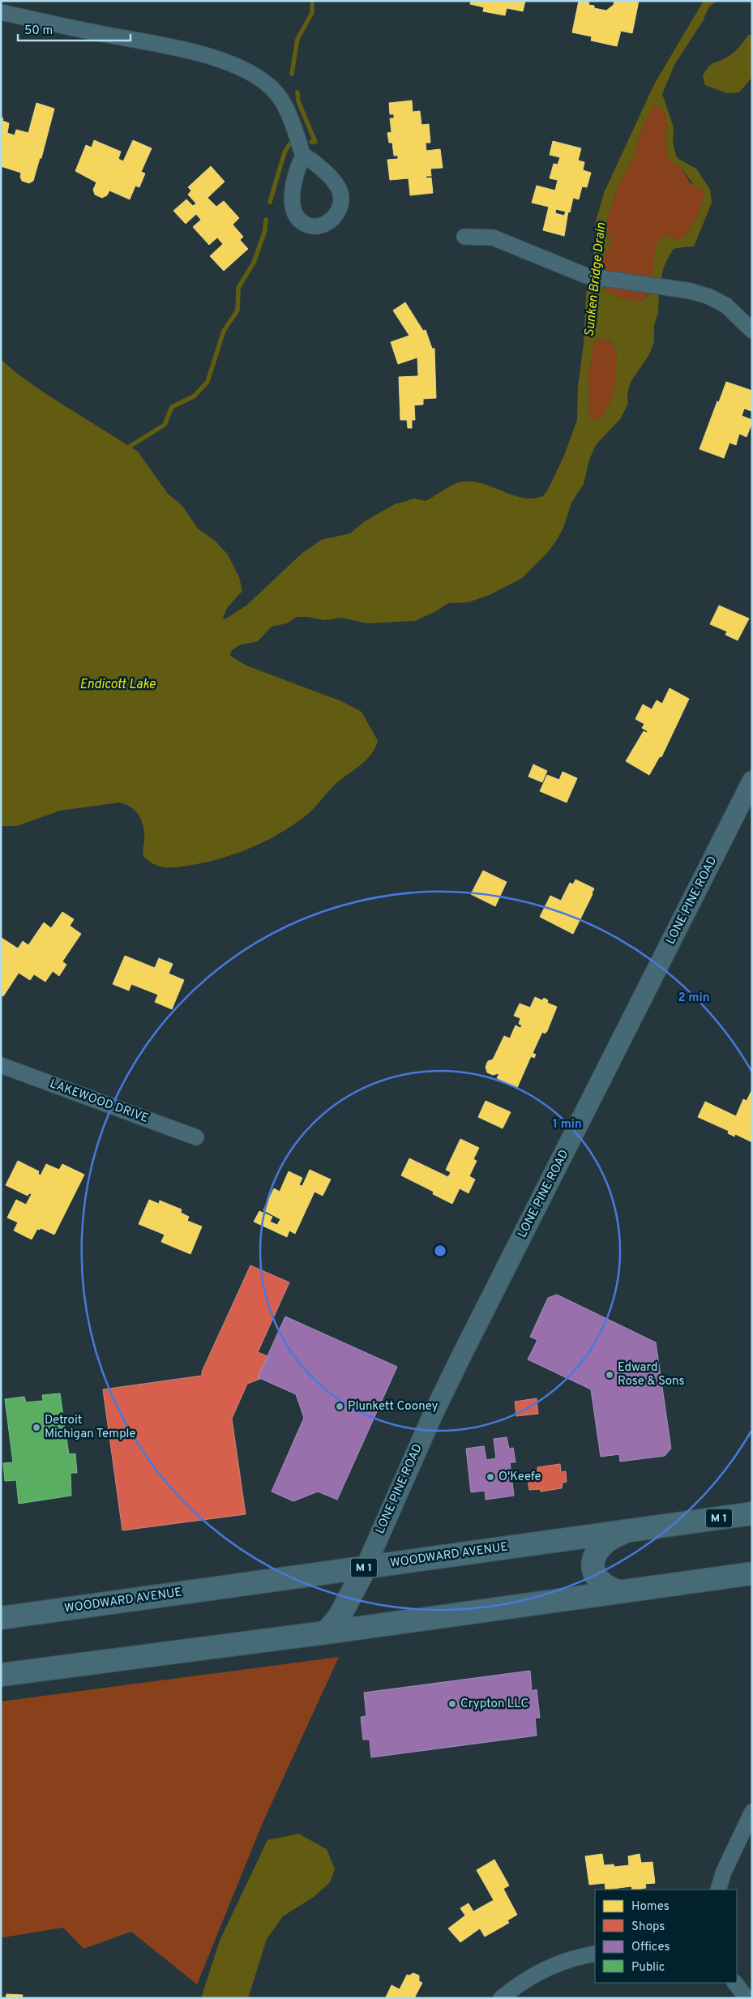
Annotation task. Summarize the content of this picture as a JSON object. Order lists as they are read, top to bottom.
{
  "streets": {
    "main road": ["M 1", "WOODWARD AVENUE"],
    "street": ["LONE PINE ROAD", "LAKEWOOD DRIVE"]
  },
  "crossings": [
    ["LONE PINE ROAD", "WOODWARD AVENUE"]
  ],
  "water": ["Sunken Bridge Drain", "Endicott Lake"],
  "places": [
    "Edward Rose & Sons",
    "Plunkett Cooney",
    "Detroit Michigan Temple",
    "O'Keefe",
    "Crypton LLC"
  ],
  "legend": [
    "Homes",
    "Shops",
    "Offices",
    "Public"
  ],
  "scale_bar": "50 m",
  "rings": ["2 min", "1 min"]
}
